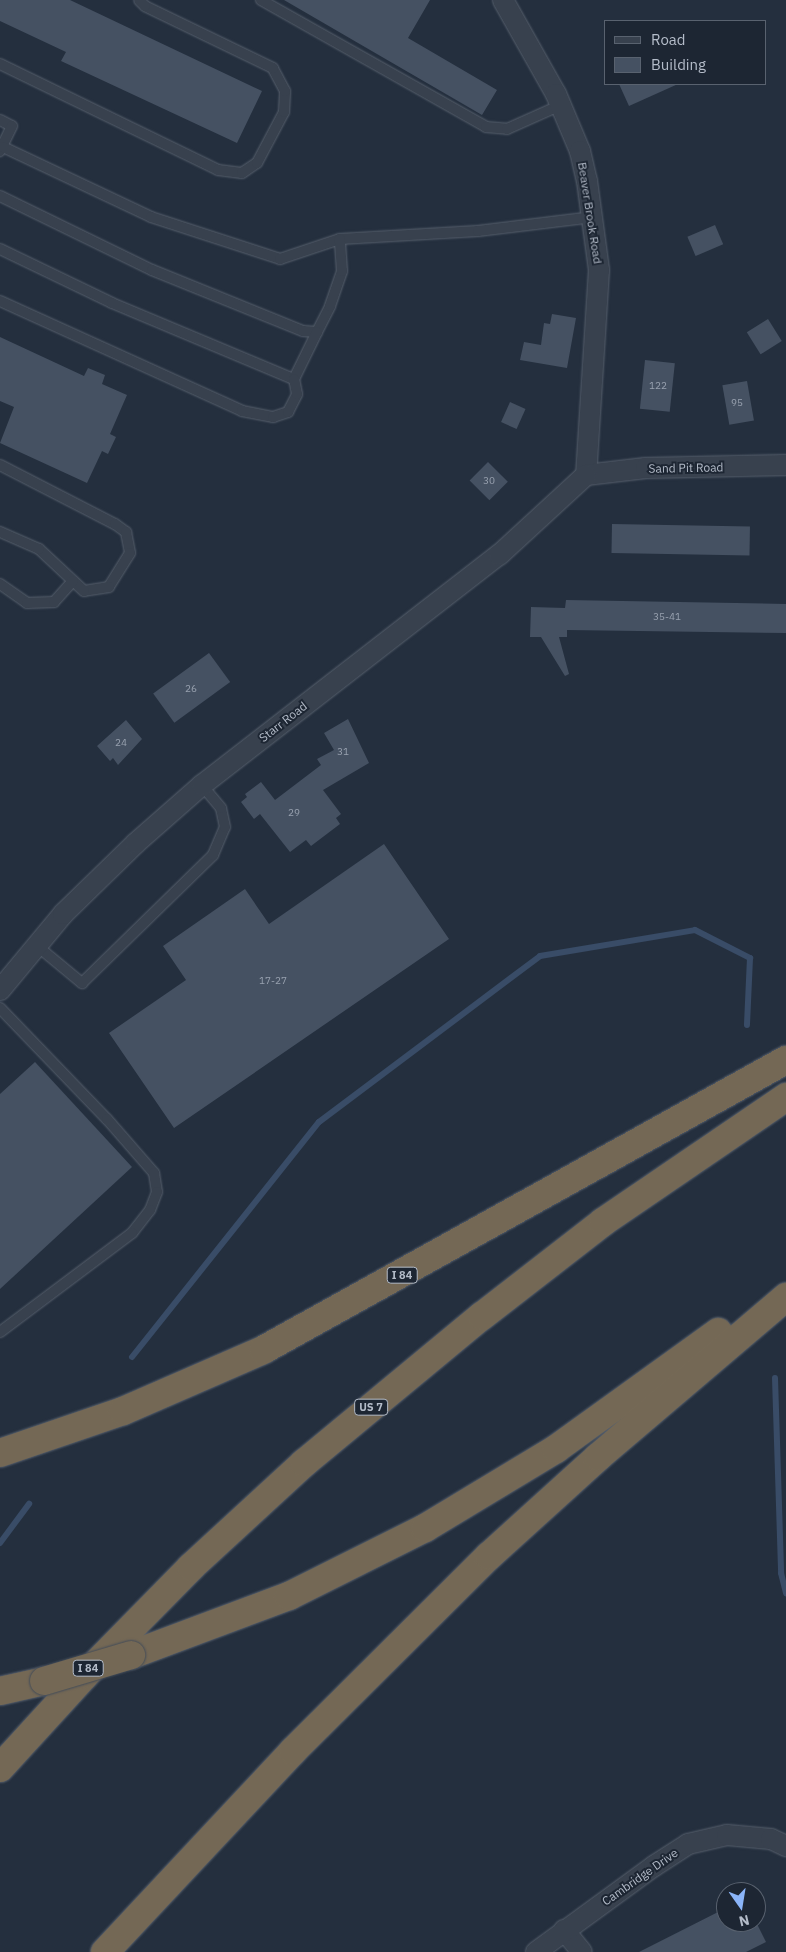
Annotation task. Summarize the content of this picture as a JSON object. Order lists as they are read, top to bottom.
{
  "streets": {
    "highway": ["I 84", "US 7"],
    "street": [
      "Beaver Brook Road",
      "Sand Pit Road",
      "Starr Road",
      "Cambridge Drive"
    ]
  },
  "crossings": [
    ["Beaver Brook Road", "Sand Pit Road"],
    ["Beaver Brook Road", "Starr Road"],
    ["Sand Pit Road", "Starr Road"]
  ],
  "house_numbers": [
    "122",
    "95",
    "30",
    "35-41",
    "26",
    "24",
    "31",
    "29",
    "17-27"
  ],
  "legend": ["Road", "Building"],
  "north": "bottom"
}
